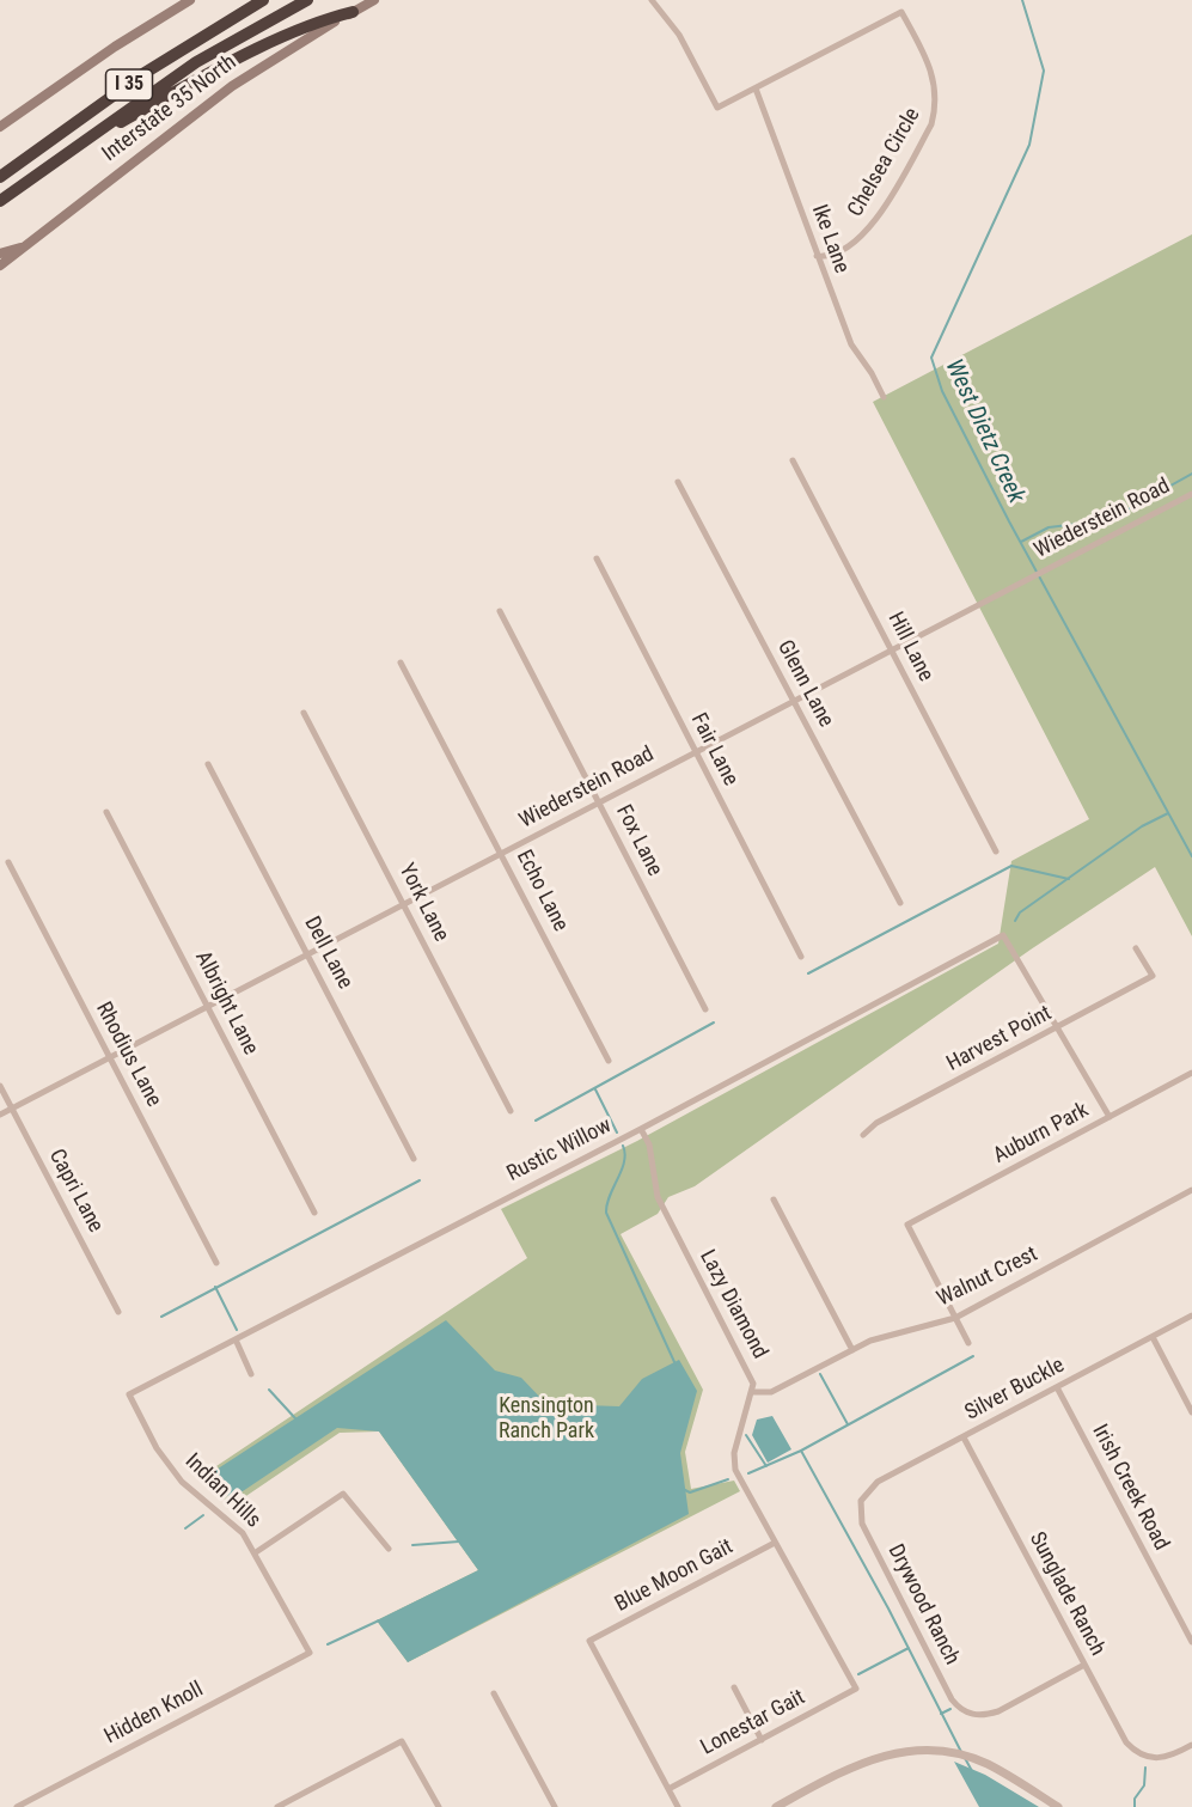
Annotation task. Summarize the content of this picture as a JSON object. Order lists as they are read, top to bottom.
{
  "streets": {
    "highway": ["I 35"],
    "main road": ["Interstate 35 North"],
    "street": [
      "Chelsea Circle",
      "Ike Lane",
      "Wiederstein Road",
      "Hill Lane",
      "Glenn Lane",
      "Fair Lane",
      "Fox Lane",
      "Echo Lane",
      "York Lane",
      "Dell Lane",
      "Albright Lane",
      "Harvest Point",
      "Rhodius Lane",
      "Auburn Park",
      "Rustic Willow",
      "Capri Lane",
      "Walnut Crest",
      "Lazy Diamond",
      "Silver Buckle",
      "Irish Creek Road",
      "Indian Hills",
      "Blue Moon Gait",
      "Sunglade Ranch",
      "Drywood Ranch",
      "Hidden Knoll",
      "Lonestar Gait"
    ]
  },
  "crossings": [
    ["Chelsea Circle", "Ike Lane"],
    ["Wiederstein Road", "Hill Lane"],
    ["Wiederstein Road", "Glenn Lane"],
    ["Wiederstein Road", "Fair Lane"],
    ["Wiederstein Road", "Fox Lane"],
    ["Wiederstein Road", "Echo Lane"],
    ["Wiederstein Road", "York Lane"],
    ["Wiederstein Road", "Dell Lane"],
    ["Wiederstein Road", "Albright Lane"],
    ["Wiederstein Road", "Rhodius Lane"],
    ["Wiederstein Road", "Capri Lane"],
    ["Harvest Point", "Rustic Willow"],
    ["Auburn Park", "Walnut Crest"],
    ["Rustic Willow", "Lazy Diamond"],
    ["Rustic Willow", "Indian Hills"],
    ["Walnut Crest", "Lazy Diamond"],
    ["Lazy Diamond", "Blue Moon Gait"],
    ["Lazy Diamond", "Lonestar Gait"],
    ["Silver Buckle", "Irish Creek Road"],
    ["Silver Buckle", "Sunglade Ranch"],
    ["Silver Buckle", "Drywood Ranch"],
    ["Indian Hills", "Hidden Knoll"],
    ["Blue Moon Gait", "Lonestar Gait"],
    ["Sunglade Ranch", "Drywood Ranch"]
  ],
  "water": ["West Dietz Creek"],
  "parks": ["Kensington Ranch Park"]
}
